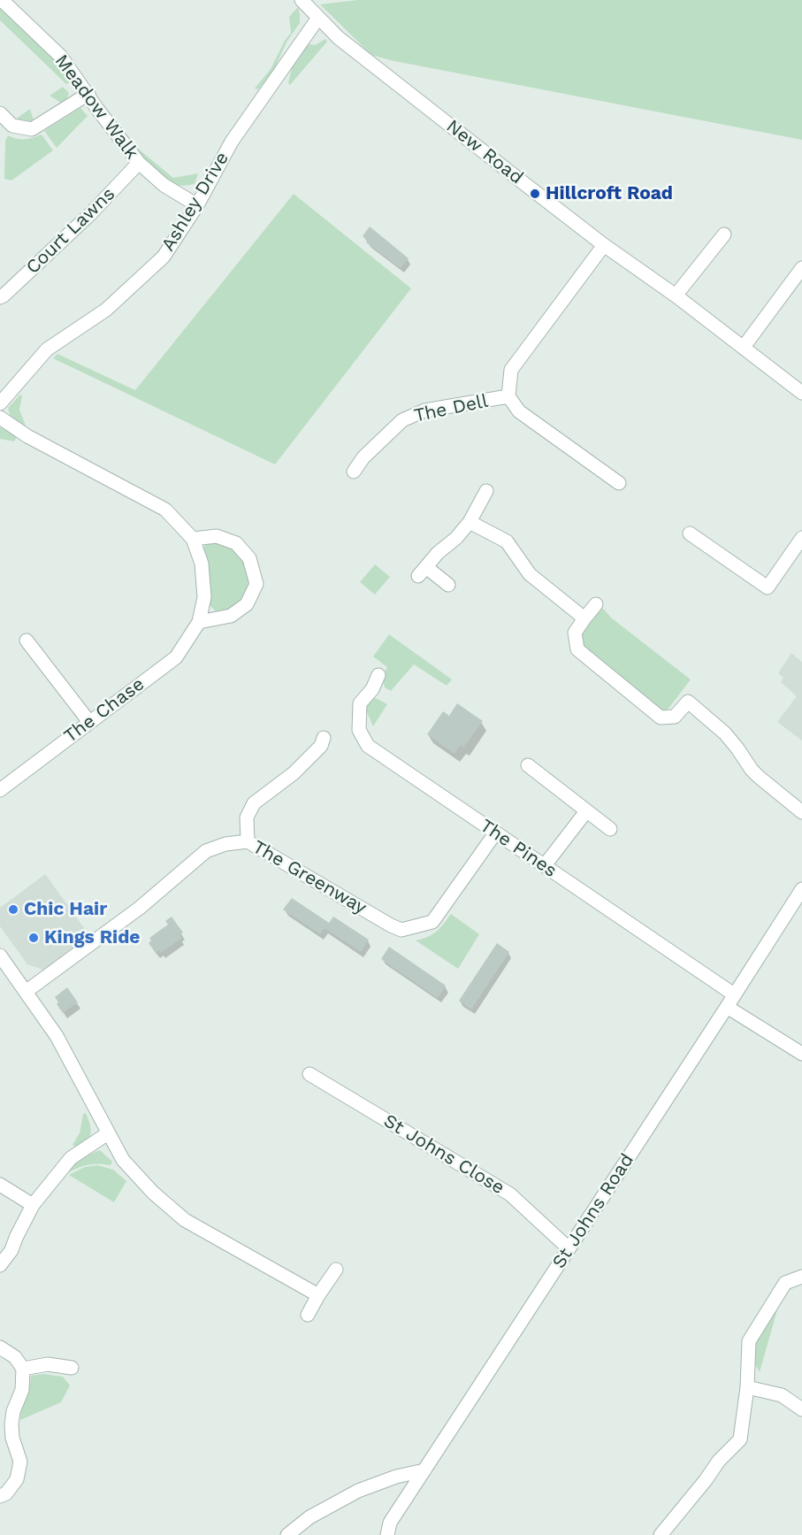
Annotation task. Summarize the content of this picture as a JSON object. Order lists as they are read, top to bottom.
{
  "streets": {
    "street": [
      "Meadow Walk",
      "New Road",
      "Ashley Drive",
      "Court Lawns",
      "The Dell",
      "The Chase",
      "The Pines",
      "The Greenway",
      "St Johns Close",
      "St Johns Road"
    ]
  },
  "crossings": [
    ["Meadow Walk", "Ashley Drive"],
    ["Meadow Walk", "Court Lawns"],
    ["New Road", "Ashley Drive"],
    ["The Pines", "The Greenway"],
    ["The Pines", "St Johns Road"],
    ["St Johns Close", "St Johns Road"]
  ],
  "places": ["Hillcroft Road", "Chic Hair", "Kings Ride"]
}
